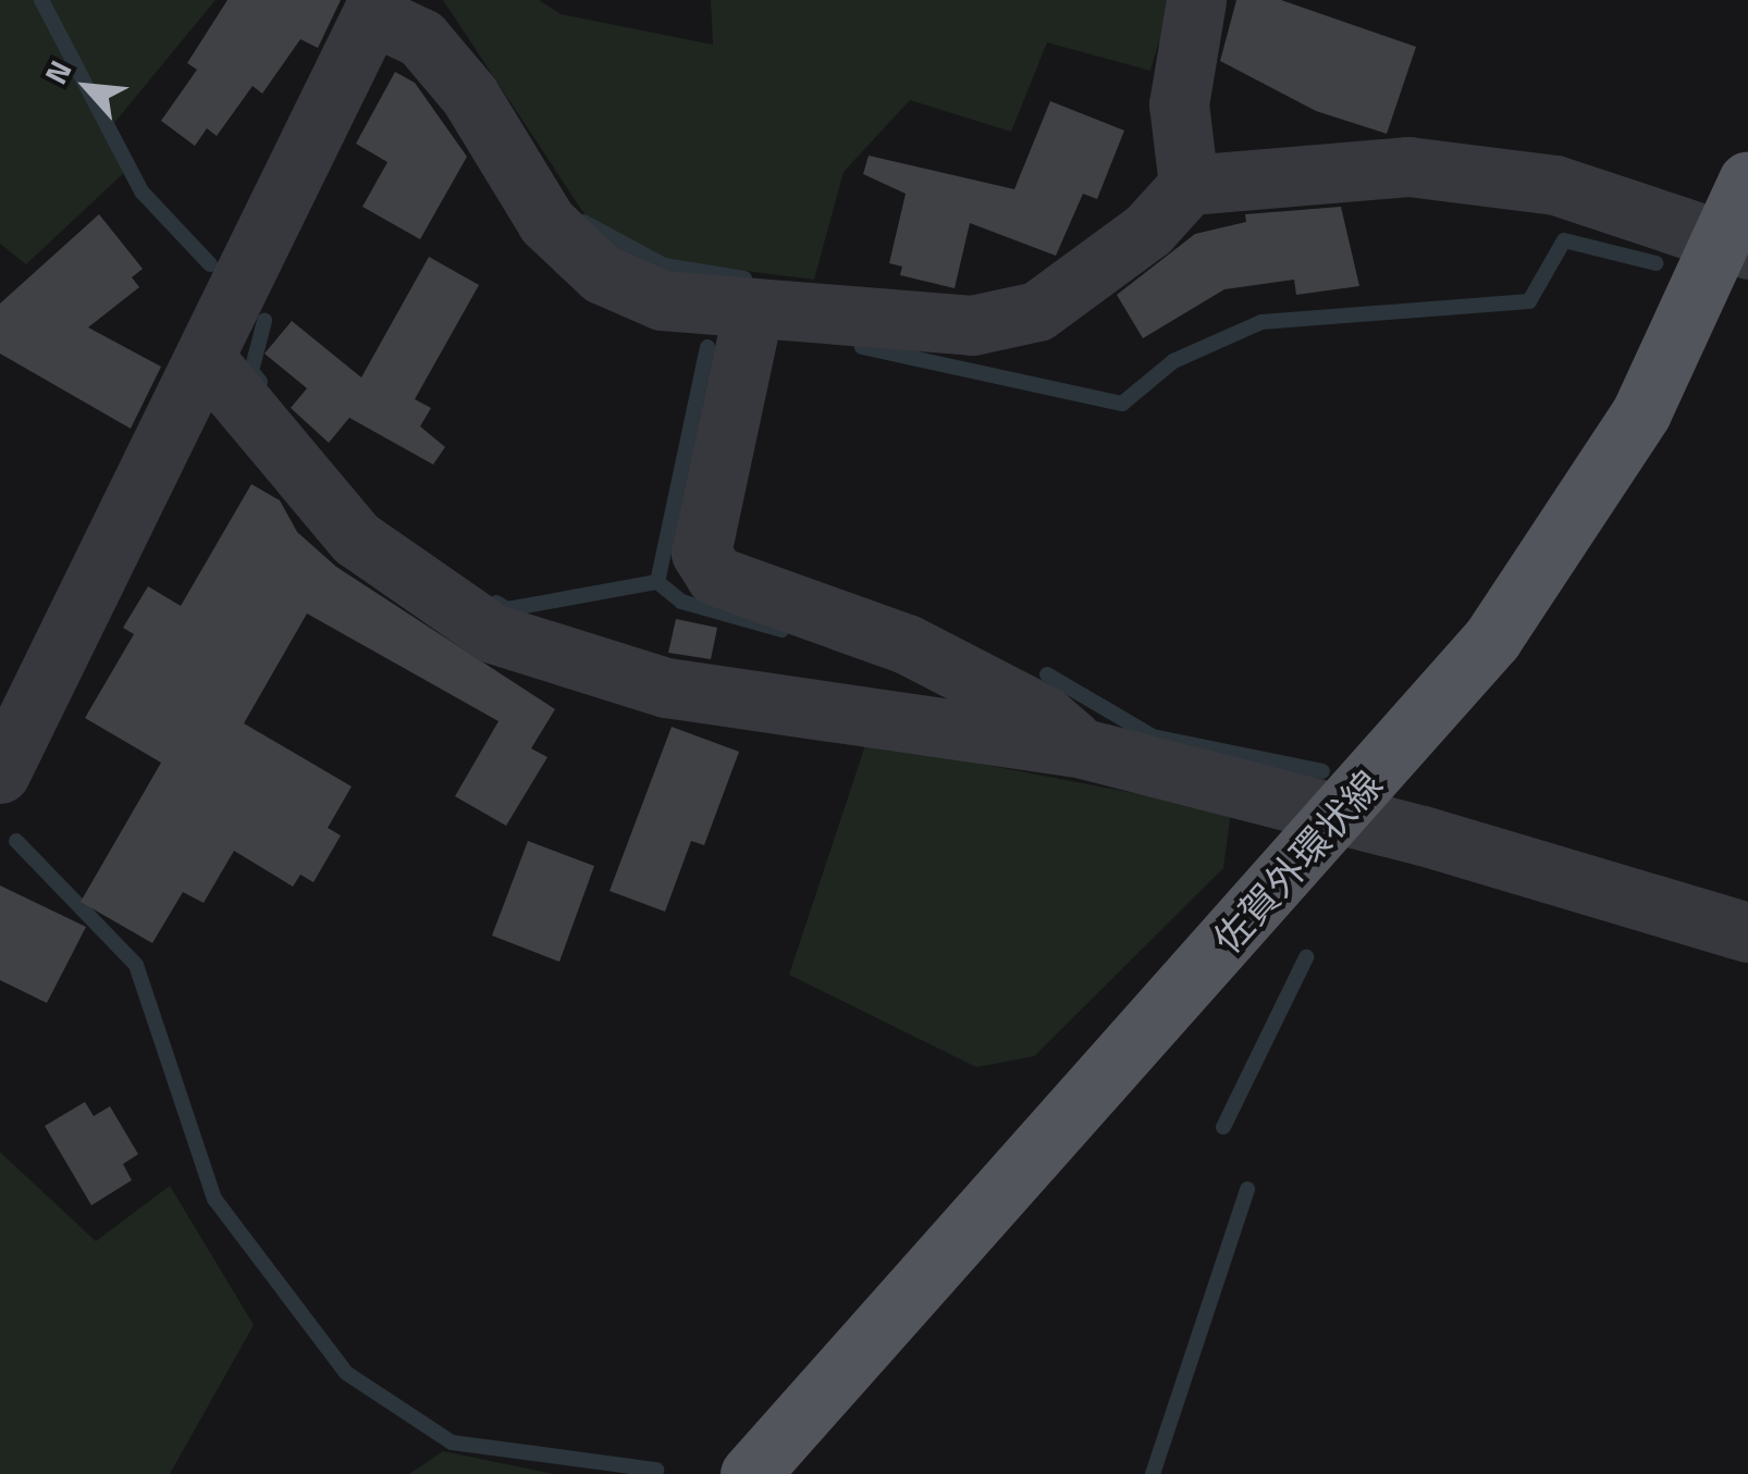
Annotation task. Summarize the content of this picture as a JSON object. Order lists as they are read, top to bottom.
{
  "streets": {
    "main road": ["佐賀外環状線"]
  },
  "north": "top left"
}
